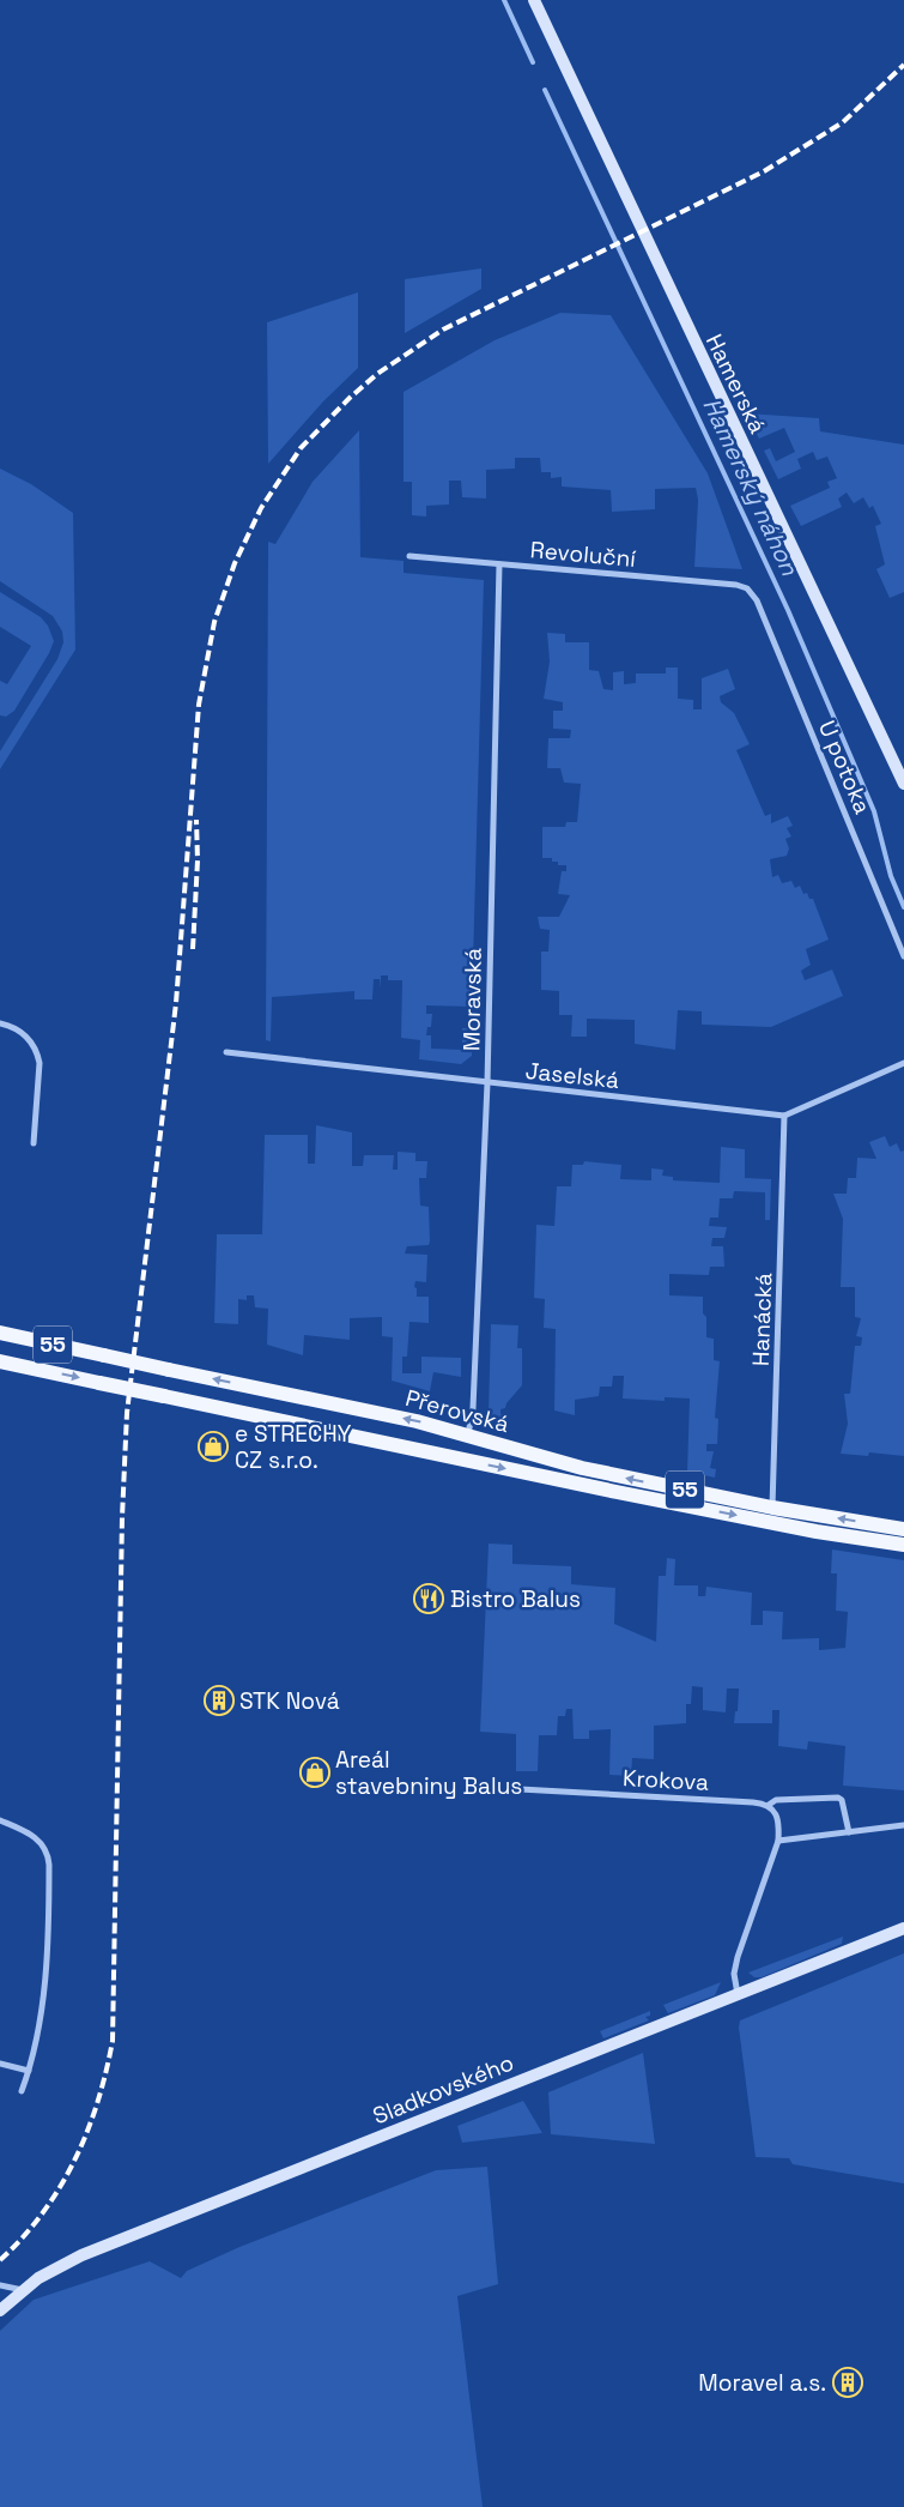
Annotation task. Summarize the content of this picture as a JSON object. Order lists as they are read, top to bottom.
{
  "streets": {
    "main road": ["55", "Přerovská"],
    "street": [
      "Hamerská",
      "Revoluční",
      "U potoka",
      "Moravská",
      "Jaselská",
      "Hanácká",
      "Krokova",
      "Sladkovského"
    ]
  },
  "crossings": [
    ["Revoluční", "U potoka"],
    ["Revoluční", "Moravská"],
    ["Moravská", "Jaselská"],
    ["Moravská", "Přerovská"],
    ["Jaselská", "Hanácká"],
    ["Hanácká", "Přerovská"]
  ],
  "water": ["Hamerský náhon"],
  "places": {
    "shop": ["e STRECHY CZ s.r.o.", "Areál stavebniny Balus"],
    "restaurant": ["Bistro Balus"],
    "building": ["STK Nová", "Moravel a.s."]
  }
}
